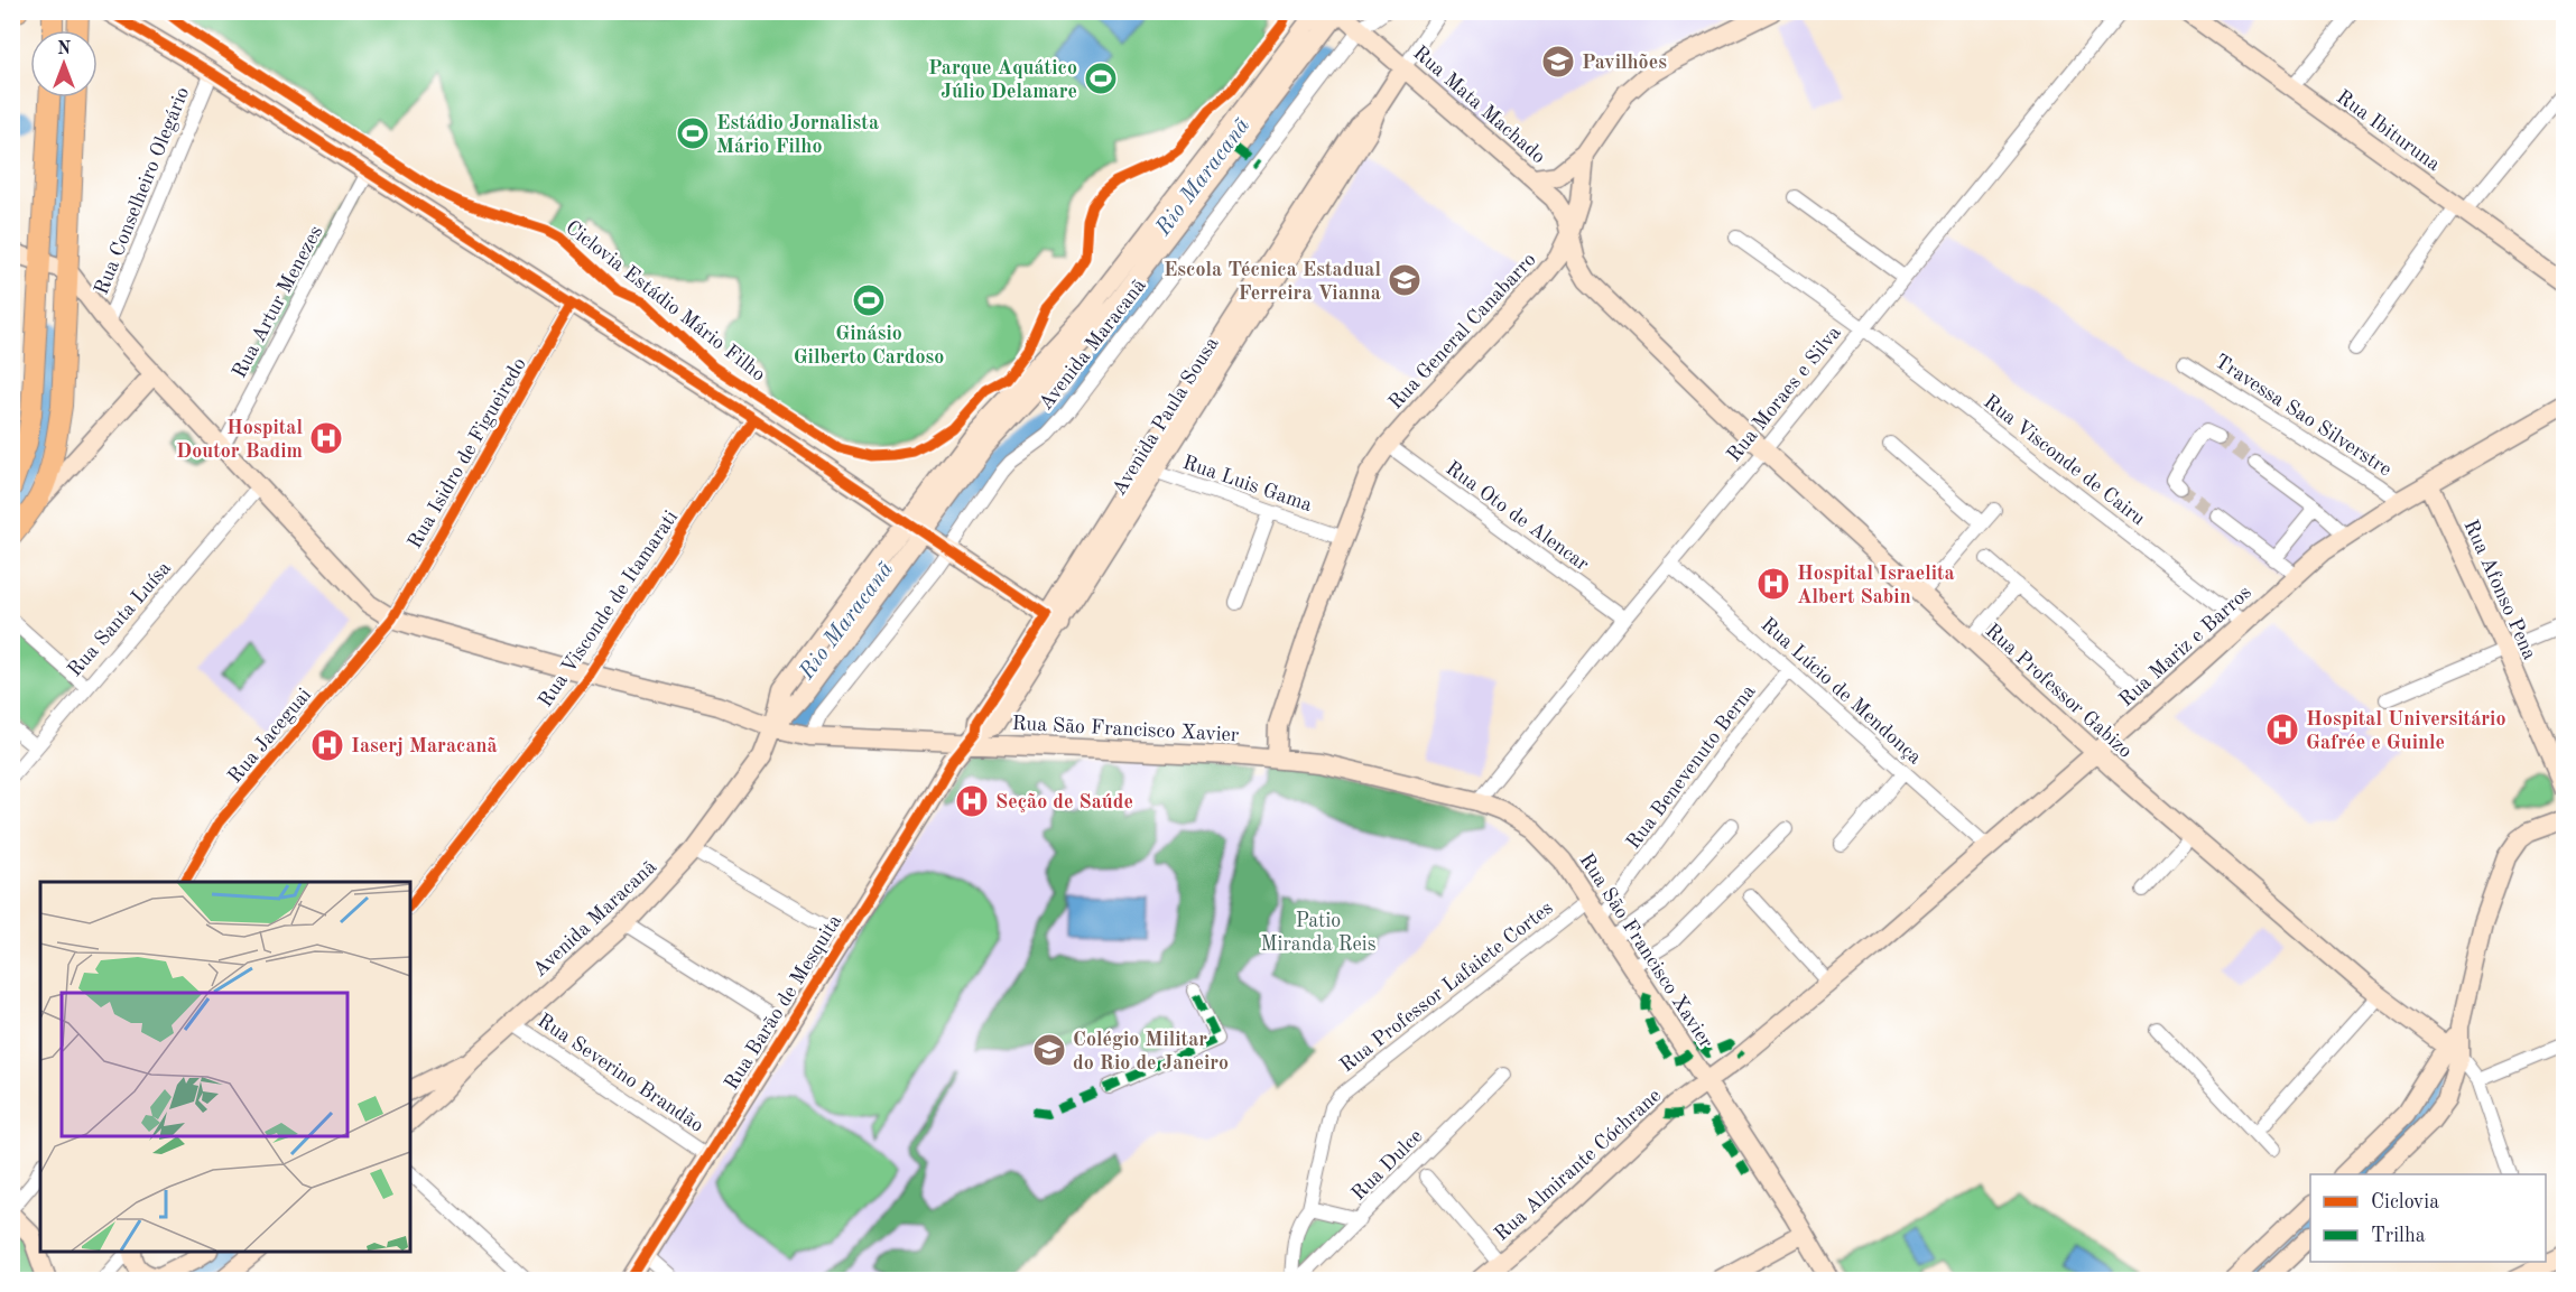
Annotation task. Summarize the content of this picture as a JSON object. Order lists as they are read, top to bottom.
{
  "streets": {
    "street": [
      "Rua Mata Machado",
      "Rua Ibituruna",
      "Rua Conselheiro Olegário",
      "Rua Artur Menezes",
      "Rua General Canabarro",
      "Avenida Maracanã",
      "Rua Moraes e Silva",
      "Travessa Sao Silverstre",
      "Avenida Paula Sousa",
      "Rua Isidro de Figueiredo",
      "Rua Visconde de Cairu",
      "Rua Luis Gama",
      "Rua Oto de Alencar",
      "Rua Afonso Pena",
      "Rua Visconde de Itamarati",
      "Rua Santa Luísa",
      "Rua Mariz e Barros",
      "Rua Lúcio de Mendonça",
      "Rua Professor Gabizo",
      "Rua São Francisco Xavier",
      "Rua Jaceguai",
      "Rua Benevenuto Berna",
      "Rua Professor Lafaiete Cortes",
      "Rua Barão de Mesquita",
      "Rua Severino Brandão",
      "Rua Dulce",
      "Rua Almirante Cóchrane"
    ],
    "cycle path": ["Ciclovia Estádio Mário Filho"]
  },
  "crossings": [
    ["Rua Mata Machado", "Rua General Canabarro"],
    ["Rua Mata Machado", "Avenida Maracanã"],
    ["Rua Mata Machado", "Avenida Paula Sousa"],
    ["Rua Mata Machado", "Rua Professor Gabizo"],
    ["Rua Conselheiro Olegário", "Rua São Francisco Xavier"],
    ["Rua Artur Menezes", "Rua São Francisco Xavier"],
    ["Rua General Canabarro", "Rua Luis Gama"],
    ["Rua General Canabarro", "Rua Oto de Alencar"],
    ["Rua General Canabarro", "Rua Professor Gabizo"],
    ["Rua General Canabarro", "Rua São Francisco Xavier"],
    ["Avenida Maracanã", "Rua São Francisco Xavier"],
    ["Avenida Maracanã", "Rua Severino Brandão"],
    ["Rua Moraes e Silva", "Rua Visconde de Cairu"],
    ["Rua Moraes e Silva", "Rua Oto de Alencar"],
    ["Rua Moraes e Silva", "Rua Lúcio de Mendonça"],
    ["Rua Moraes e Silva", "Rua Professor Gabizo"],
    ["Rua Moraes e Silva", "Rua São Francisco Xavier"],
    ["Travessa Sao Silverstre", "Rua Mariz e Barros"],
    ["Avenida Paula Sousa", "Rua Luis Gama"],
    ["Avenida Paula Sousa", "Rua São Francisco Xavier"],
    ["Avenida Paula Sousa", "Rua Barão de Mesquita"],
    ["Rua Isidro de Figueiredo", "Rua São Francisco Xavier"],
    ["Rua Isidro de Figueiredo", "Rua Jaceguai"],
    ["Rua Visconde de Cairu", "Rua Mariz e Barros"],
    ["Rua Afonso Pena", "Rua Mariz e Barros"],
    ["Rua Visconde de Itamarati", "Rua São Francisco Xavier"],
    ["Rua Santa Luísa", "Rua São Francisco Xavier"],
    ["Rua Mariz e Barros", "Rua Lúcio de Mendonça"],
    ["Rua Mariz e Barros", "Rua Professor Gabizo"],
    ["Rua Mariz e Barros", "Rua São Francisco Xavier"],
    ["Rua Mariz e Barros", "Rua Almirante Cóchrane"],
    ["Rua Lúcio de Mendonça", "Rua Benevenuto Berna"],
    ["Rua São Francisco Xavier", "Rua Jaceguai"],
    ["Rua São Francisco Xavier", "Rua Benevenuto Berna"],
    ["Rua São Francisco Xavier", "Rua Professor Lafaiete Cortes"],
    ["Rua São Francisco Xavier", "Rua Barão de Mesquita"],
    ["Rua São Francisco Xavier", "Rua Almirante Cóchrane"],
    ["Rua Barão de Mesquita", "Rua Severino Brandão"]
  ],
  "water": ["Rio Maracanã"],
  "parks": ["Patio Miranda Reis"],
  "places": {
    "school or university": ["Pavilhões", "Escola Técnica Estadual Ferreira Vianna", "Colégio Militar do Rio de Janeiro"],
    "sports": ["Parque Aquático Júlio Delamare", "Estádio Jornalista Mário Filho", "Ginásio Gilberto Cardoso"],
    "hospital": [
      "Hospital Doutor Badim",
      "Hospital Israelita Albert Sabin",
      "Hospital Universitário Gafrée e Guinle",
      "Iaserj Maracanã",
      "Seção de Saúde"
    ]
  },
  "legend": ["Ciclovia", "Trilha"],
  "north": "top"
}
